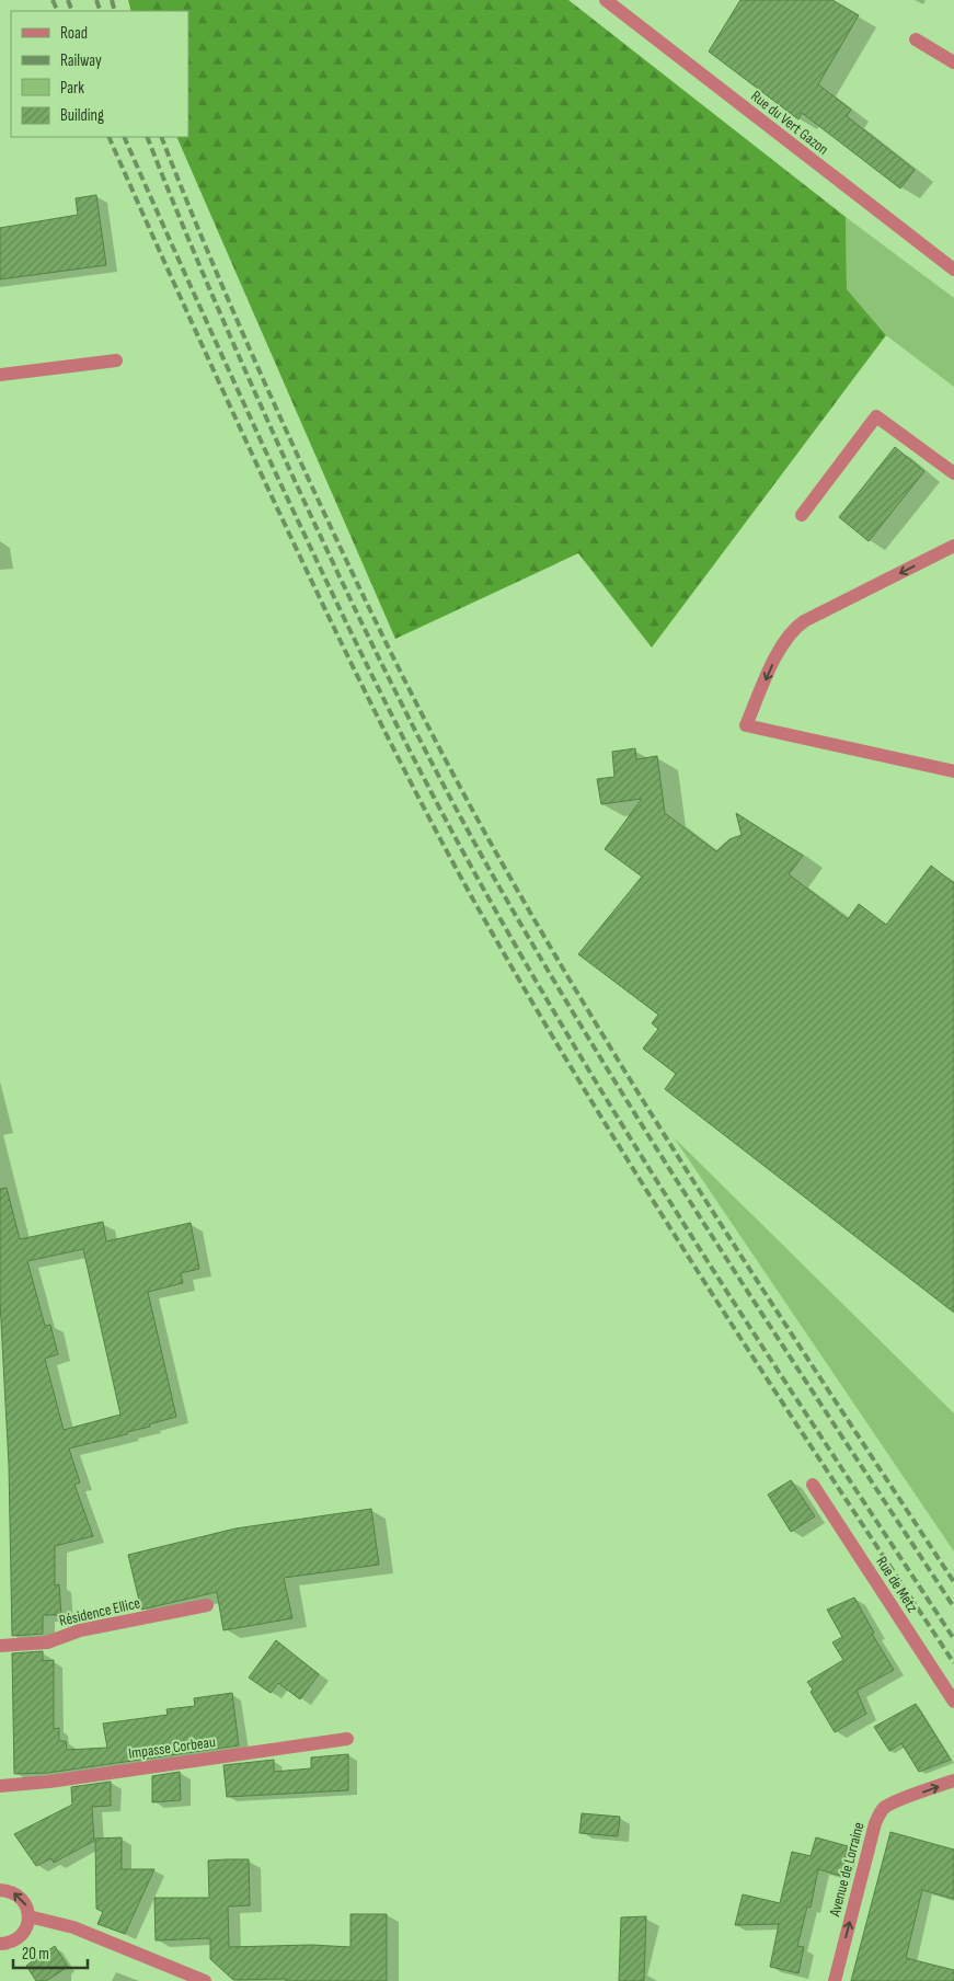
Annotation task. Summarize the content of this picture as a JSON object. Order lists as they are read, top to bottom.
{
  "streets": {
    "street": [
      "Rue du Vert Gazon",
      "Rue de Metz",
      "Résidence Ellice",
      "Impasse Corbeau",
      "Avenue de Lorraine"
    ]
  },
  "one_way": ["Avenue de Lorraine"],
  "legend": [
    "Road",
    "Railway",
    "Park",
    "Building"
  ],
  "scale_bar": "20 m"
}
